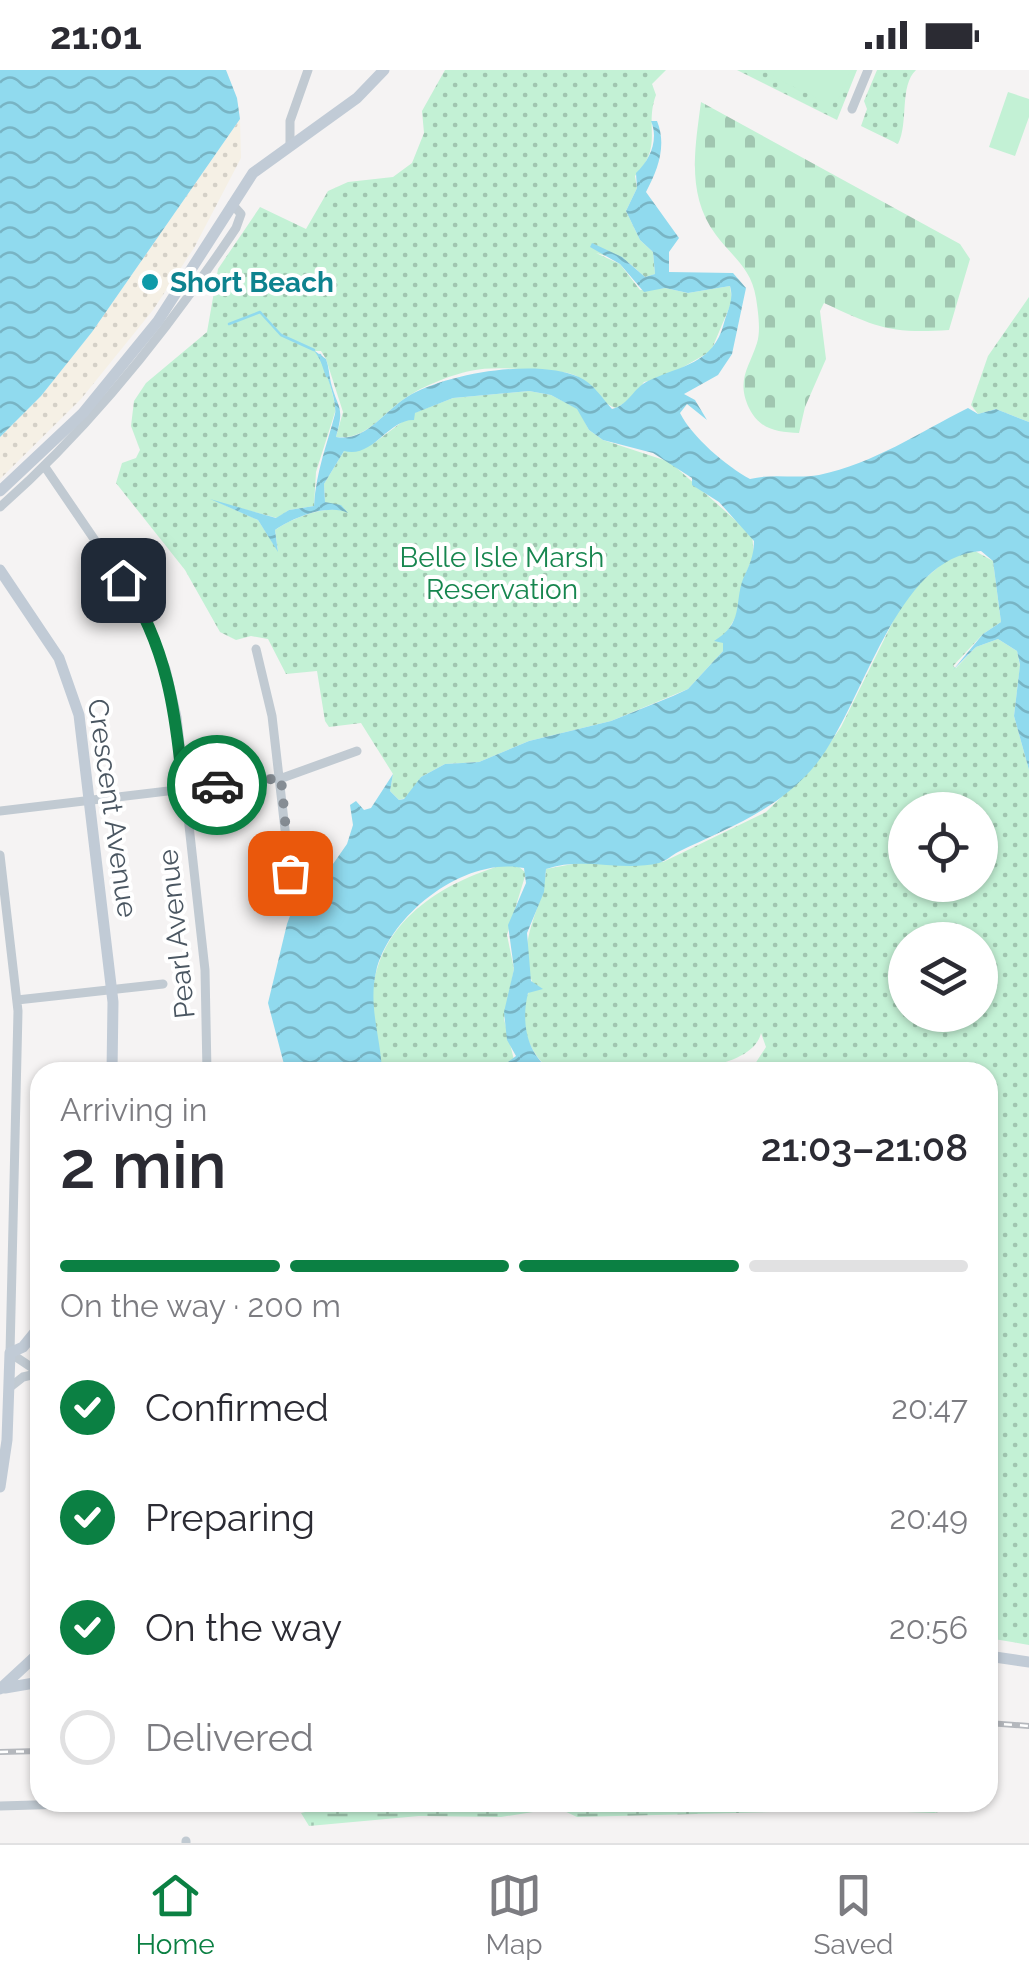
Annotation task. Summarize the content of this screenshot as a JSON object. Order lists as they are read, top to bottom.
{
  "streets": {
    "street": ["Crescent Avenue", "Pearl Avenue"]
  },
  "parks": ["Belle Isle Marsh Reservation"],
  "places": ["Short Beach"],
  "page": {
    "status": "21:01",
    "heading": ["2 min", "Arriving in", "21:03–21:08"],
    "bar": "On the way · 200 m",
    "list": [
      ["Confirmed", "20:47"],
      ["Preparing", "20:49"],
      ["On the way", "20:56"],
      "Delivered"
    ],
    "tabs": ["Home", "Map", "Saved"]
  }
}
